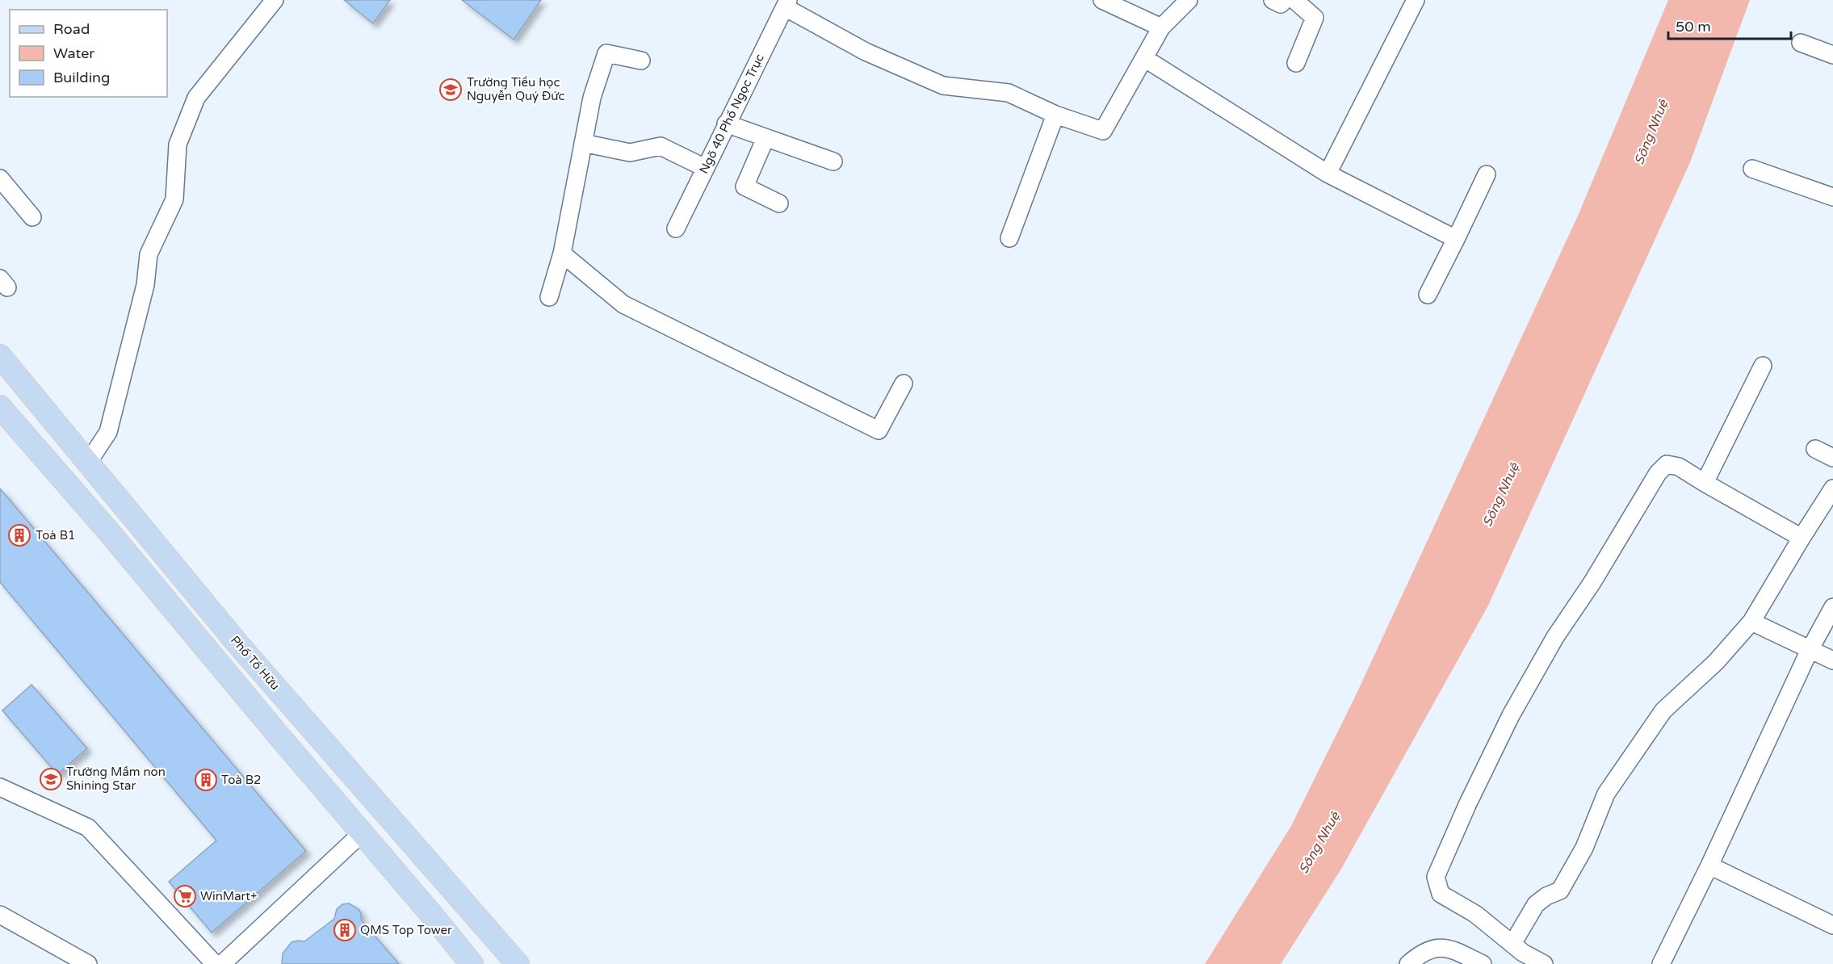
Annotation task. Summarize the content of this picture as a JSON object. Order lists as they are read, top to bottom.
{
  "streets": {
    "main road": ["Phố Tố Hữu"],
    "street": ["Ngõ 40 Phố Ngọc Trục"]
  },
  "water": ["Sông Nhuệ"],
  "places": {
    "school or university": ["Trường Tiểu học Nguyễn Quý Đức", "Trường Mầm non Shining Star"],
    "building": ["Toà B1", "Toà B2", "QMS Top Tower"],
    "supermarket": ["WinMart+"]
  },
  "legend": ["Road", "Water", "Building"],
  "scale_bar": "50 m"
}
